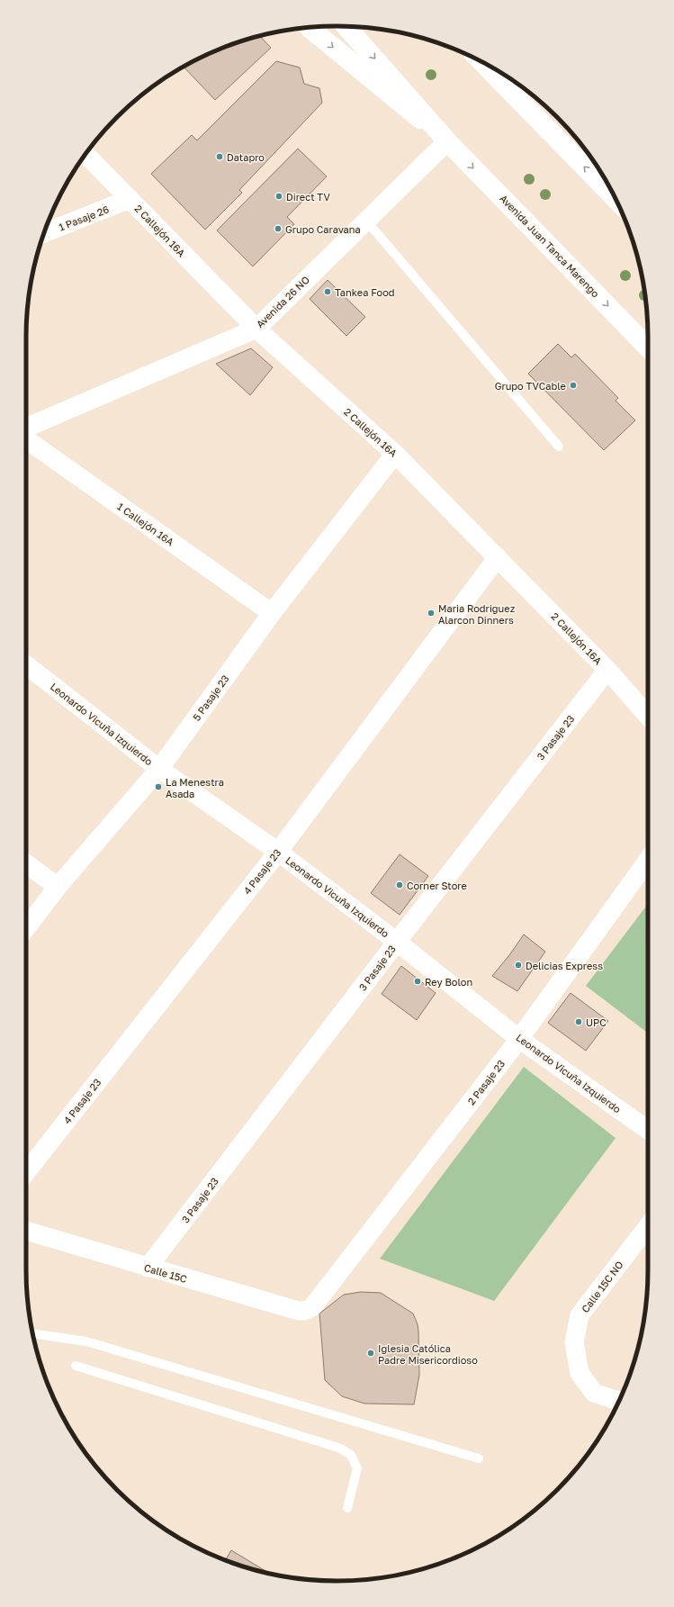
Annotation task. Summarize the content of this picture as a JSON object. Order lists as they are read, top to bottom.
{
  "streets": {
    "main road": ["Avenida Juan Tanca Marengo"],
    "street": [
      "1 Pasaje 26",
      "2 Callejón 16A",
      "Avenida 26 NO",
      "1 Callejón 16A",
      "5 Pasaje 23",
      "Leonardo Vicuña Izquierdo",
      "3 Pasaje 23",
      "4 Pasaje 23",
      "2 Pasaje 23",
      "Calle 15C",
      "Calle 15C NO"
    ]
  },
  "crossings": [
    ["1 Pasaje 26", "2 Callejón 16A"],
    ["2 Callejón 16A", "Avenida 26 NO"],
    ["2 Callejón 16A", "5 Pasaje 23"],
    ["2 Callejón 16A", "3 Pasaje 23"],
    ["2 Callejón 16A", "4 Pasaje 23"],
    ["Avenida Juan Tanca Marengo", "Avenida 26 NO"],
    ["1 Callejón 16A", "5 Pasaje 23"],
    ["5 Pasaje 23", "Leonardo Vicuña Izquierdo"],
    ["Leonardo Vicuña Izquierdo", "3 Pasaje 23"],
    ["Leonardo Vicuña Izquierdo", "4 Pasaje 23"],
    ["Leonardo Vicuña Izquierdo", "2 Pasaje 23"],
    ["3 Pasaje 23", "Calle 15C"],
    ["2 Pasaje 23", "Calle 15C"]
  ],
  "places": [
    "Datapro",
    "Direct TV",
    "Grupo Caravana",
    "Tankea Food",
    "Grupo TVCable",
    "Maria Rodriguez Alarcon Dinners",
    "La Menestra Asada",
    "Corner Store",
    "Delicias Express",
    "Rey Bolon",
    "UPC",
    "Iglesia Católica Padre Misericordioso"
  ]
}
